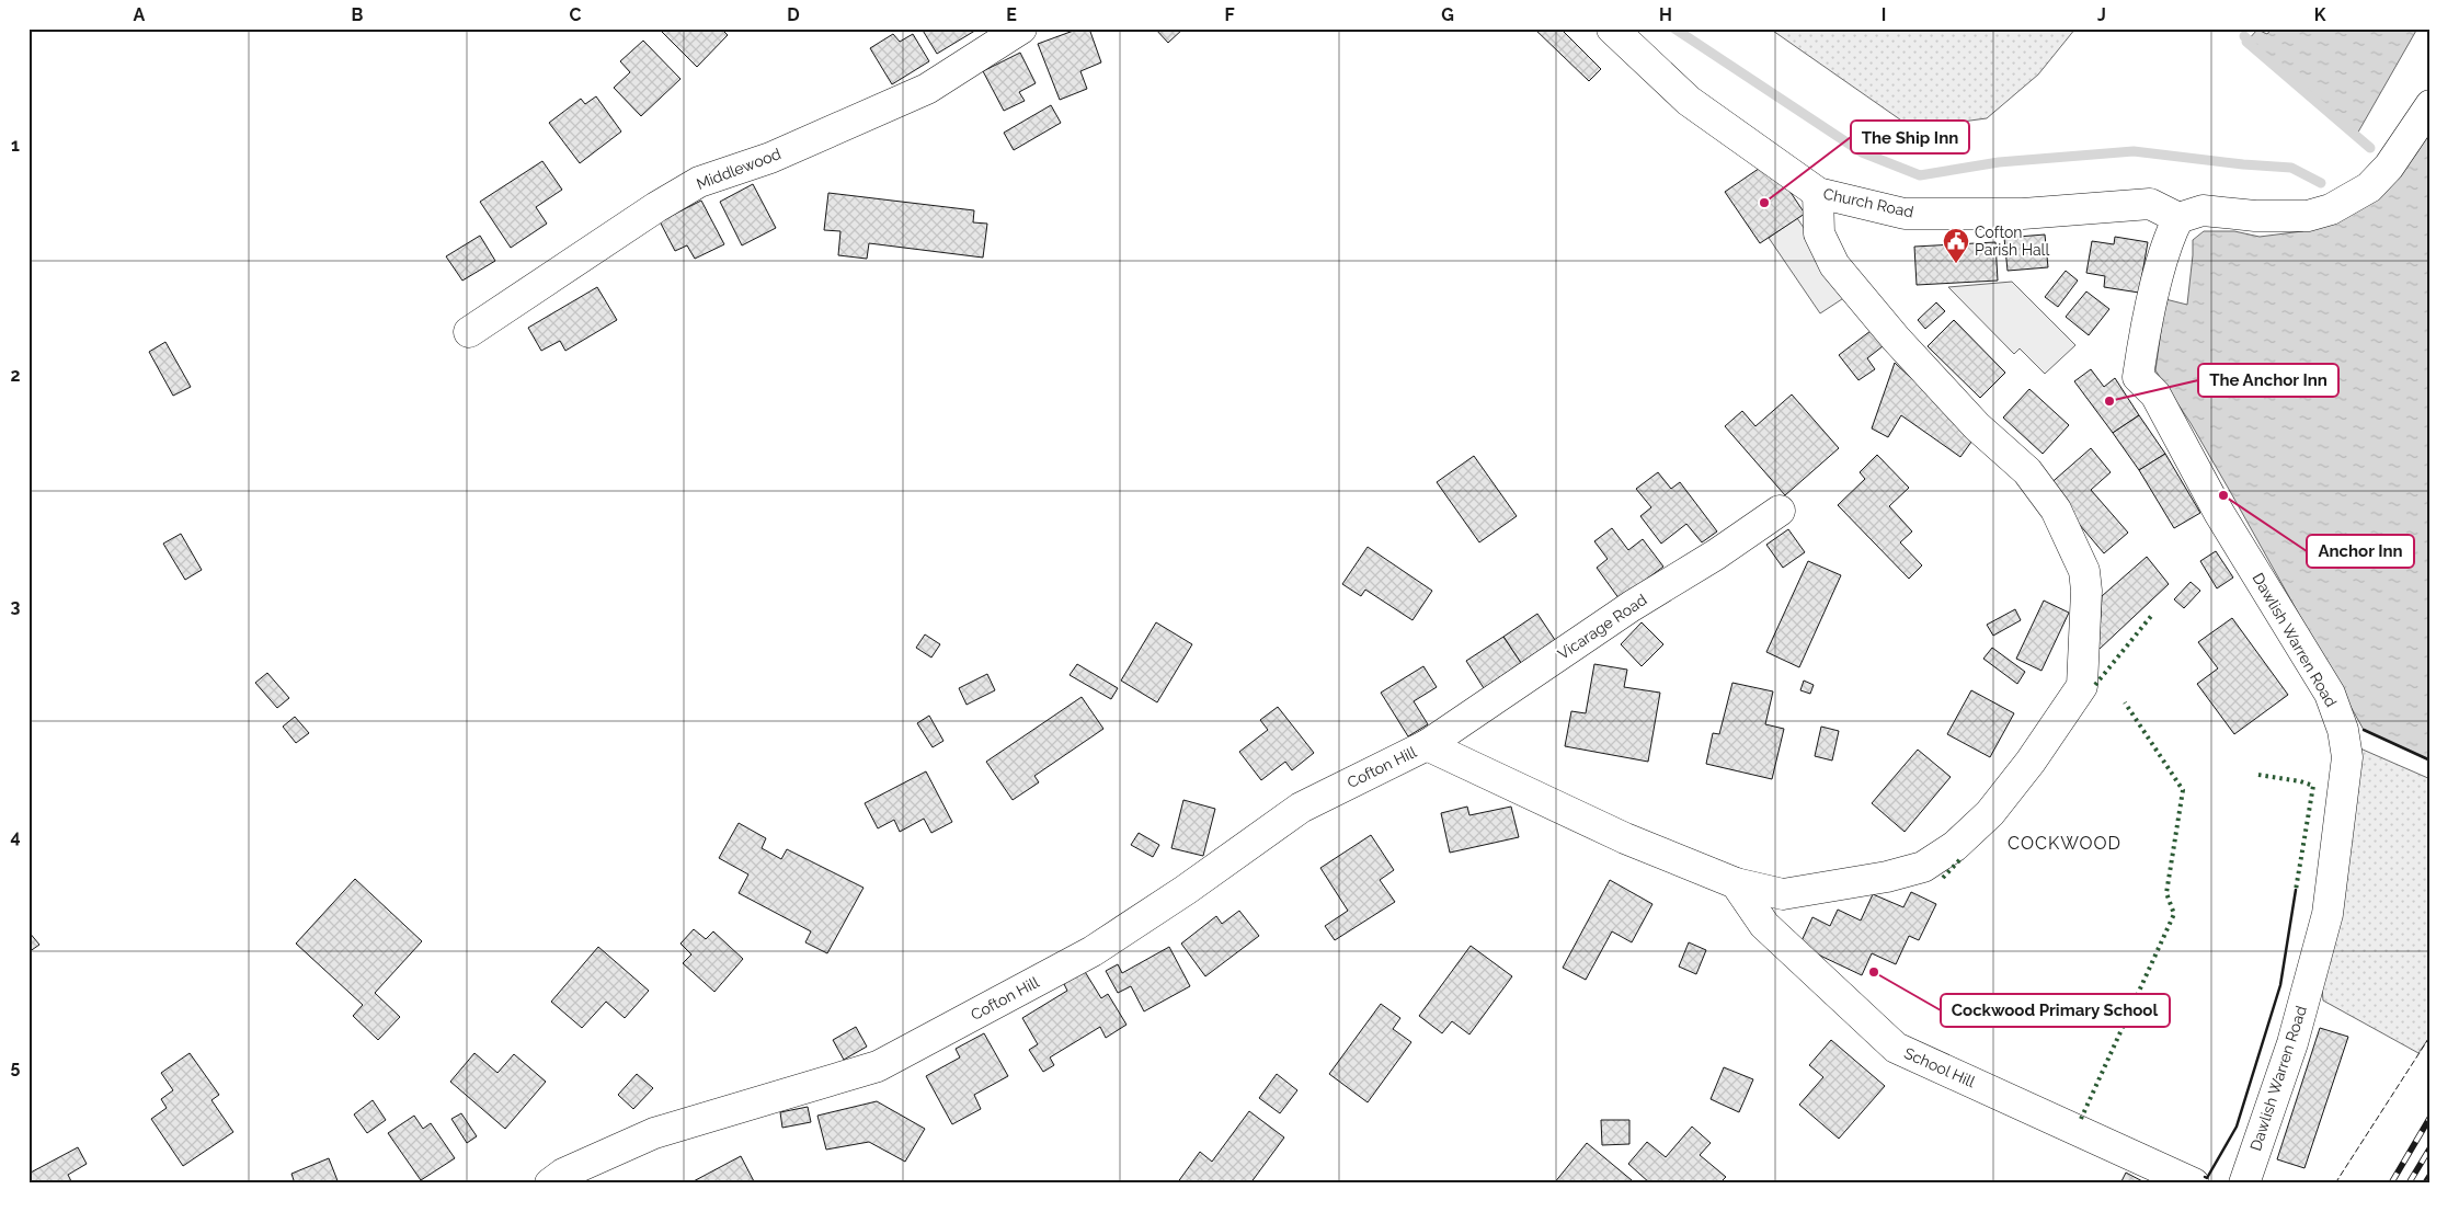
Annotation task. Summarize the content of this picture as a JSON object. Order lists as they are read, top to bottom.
{
  "streets": {
    "street": [
      "Middlewood",
      "Church Road",
      "Vicarage Road",
      "Dawlish Warren Road",
      "Cofton Hill",
      "School Hill"
    ]
  },
  "crossings": [
    ["Church Road", "Dawlish Warren Road"],
    ["Vicarage Road", "Cofton Hill"]
  ],
  "districts": ["COCKWOOD"],
  "places": {
    "other": [
      "The Ship Inn",
      "The Anchor Inn",
      "Anchor Inn",
      "Cockwood Primary School"
    ],
    "public building": ["Cofton Parish Hall"]
  },
  "grid": {
    "columns": [
      "A",
      "B",
      "C",
      "D",
      "E",
      "F",
      "G",
      "H",
      "I",
      "J",
      "K"
    ],
    "rows": [
      "1",
      "2",
      "3",
      "4",
      "5"
    ]
  }
}
